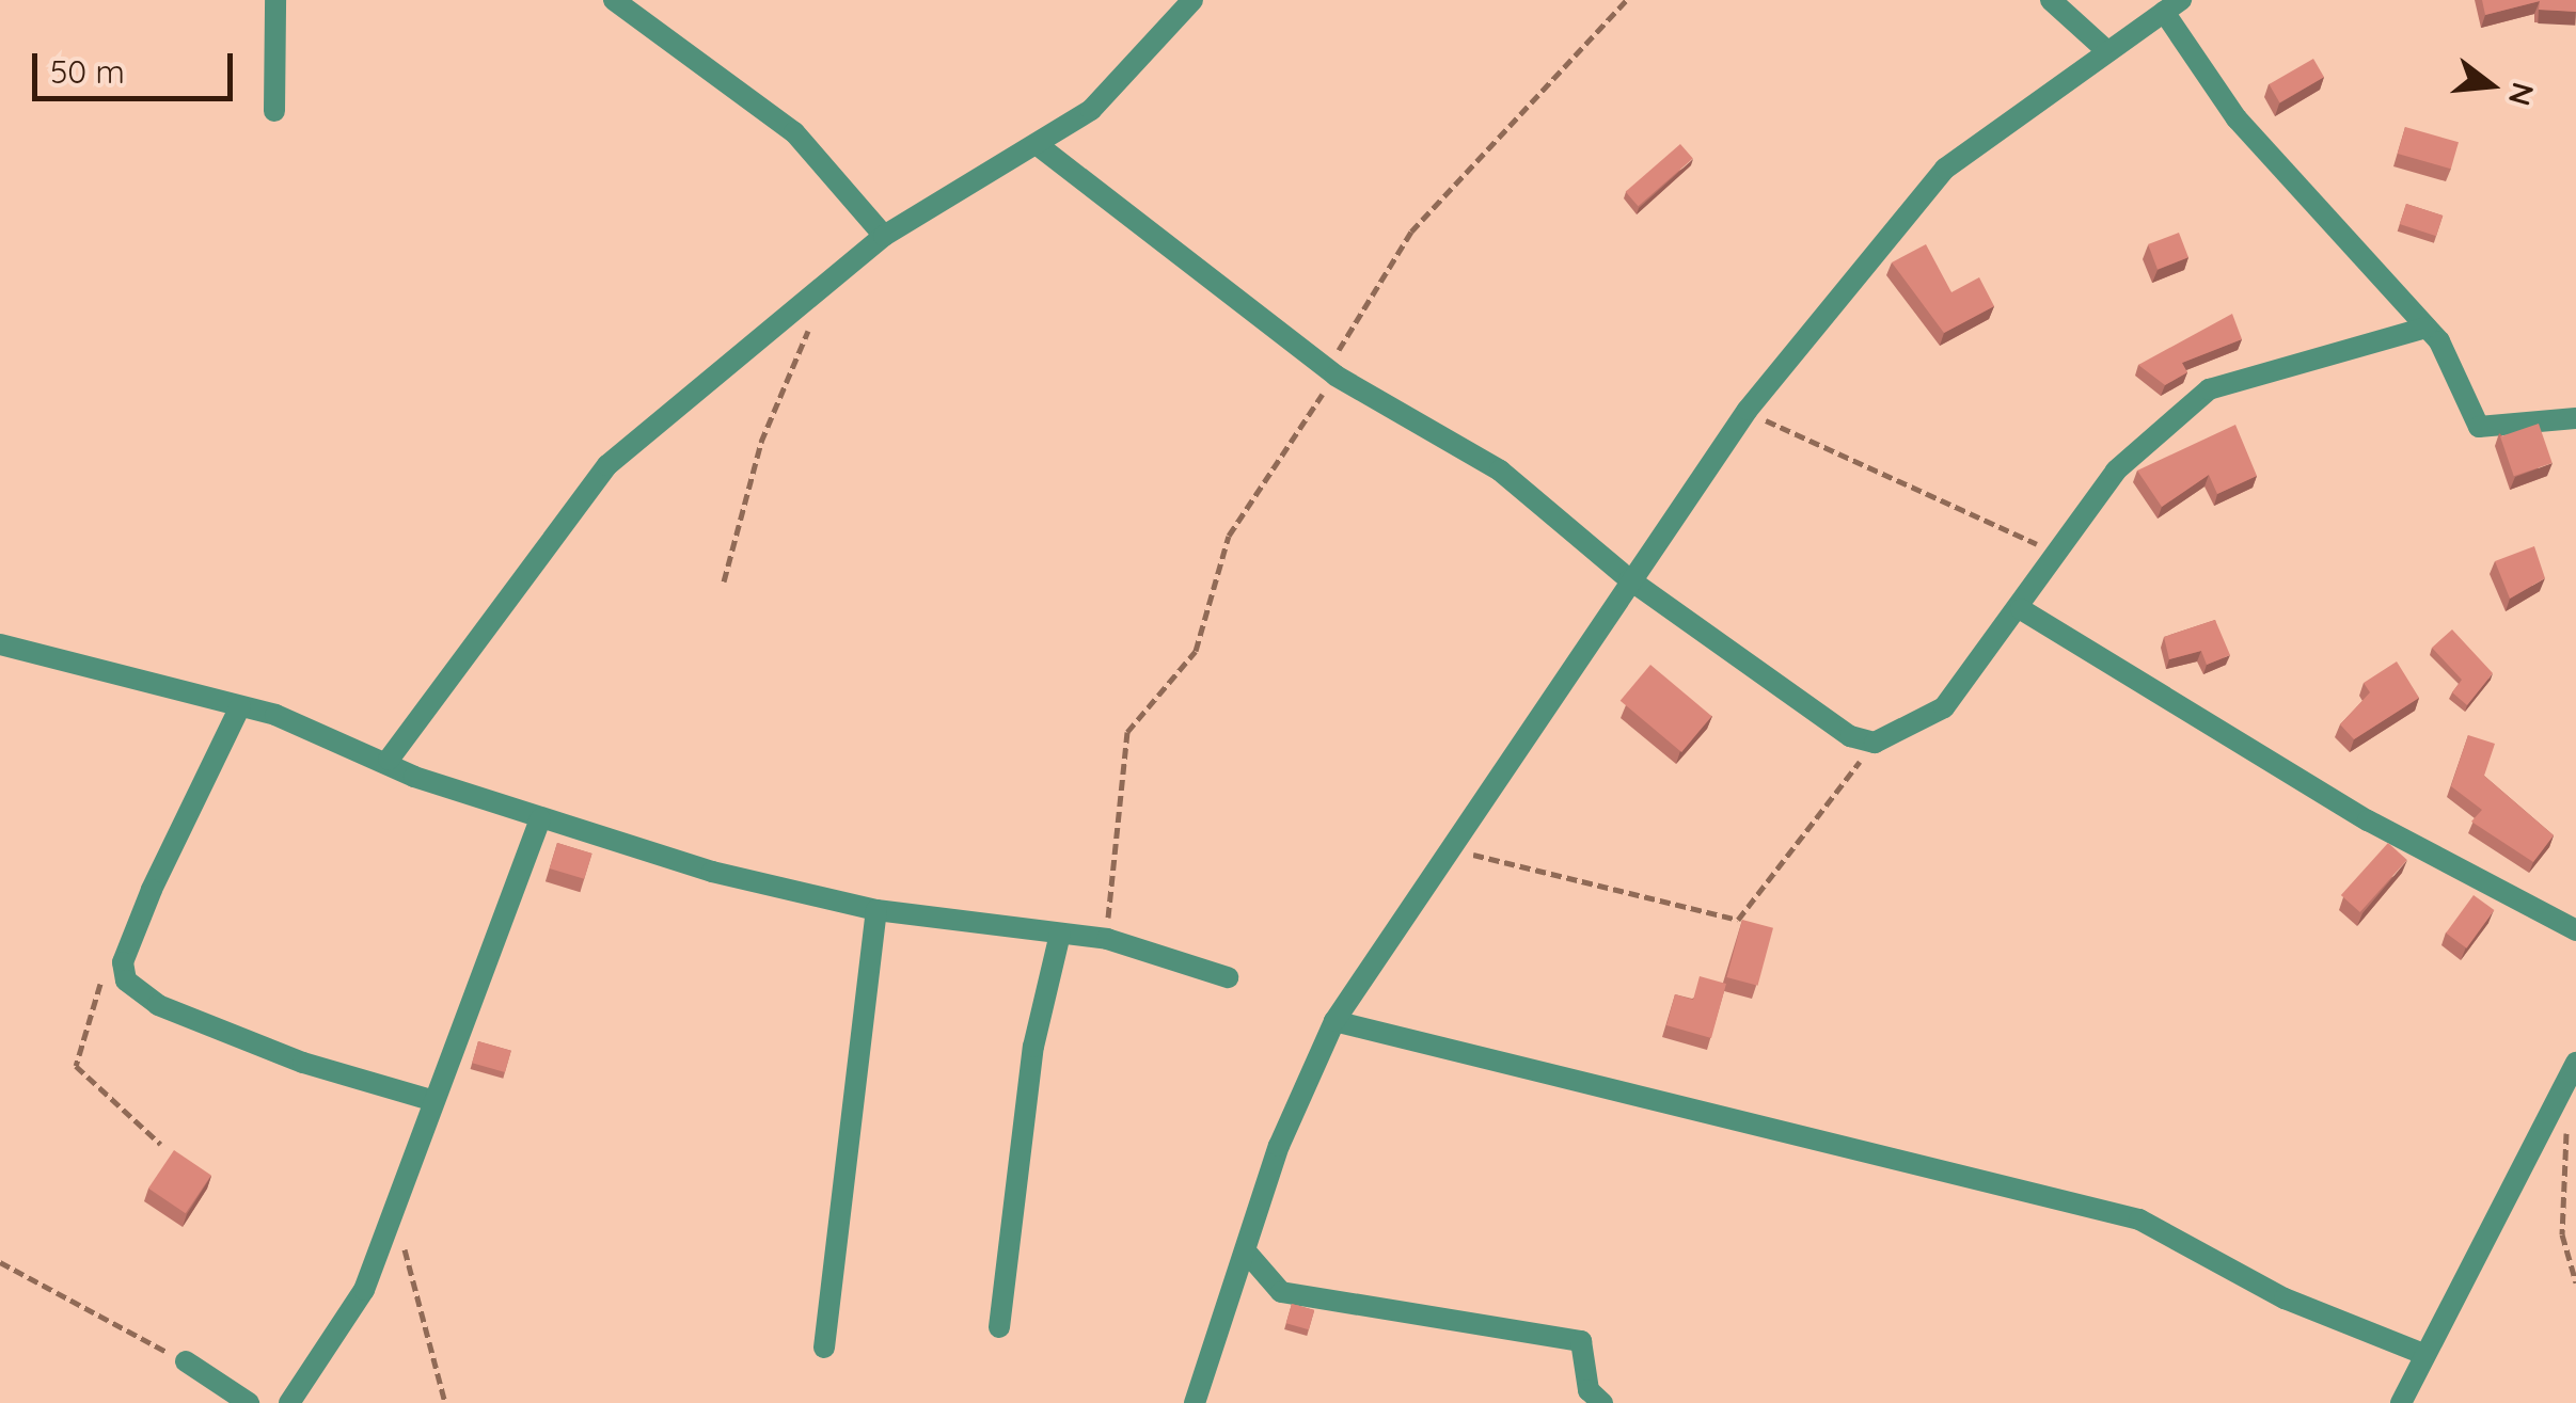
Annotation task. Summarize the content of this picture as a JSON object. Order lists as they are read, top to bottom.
{
  "scale_bar": "50 m",
  "north": "right"
}
